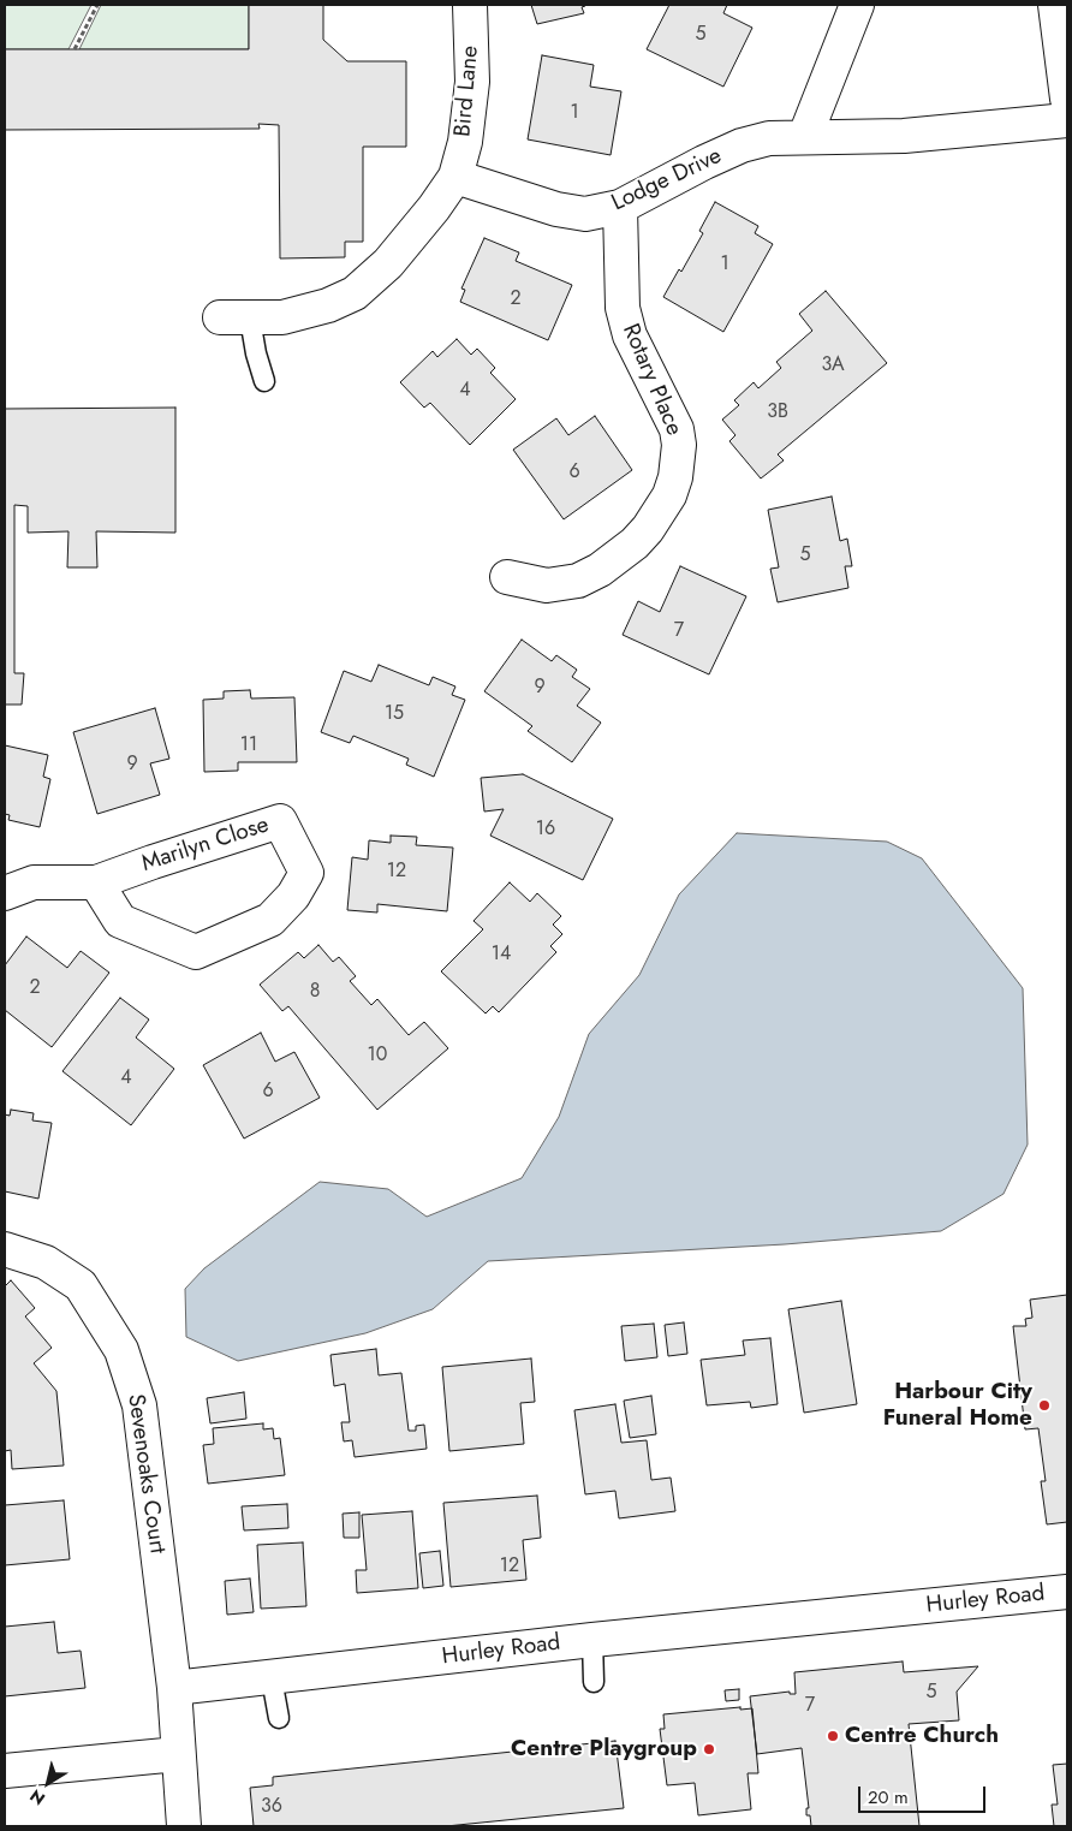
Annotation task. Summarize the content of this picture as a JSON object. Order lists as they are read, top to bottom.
{
  "streets": {
    "street": [
      "Bird Lane",
      "Lodge Drive",
      "Rotary Place",
      "Marilyn Close",
      "Sevenoaks Court",
      "Hurley Road"
    ]
  },
  "crossings": [
    ["Bird Lane", "Lodge Drive"],
    ["Lodge Drive", "Rotary Place"],
    ["Sevenoaks Court", "Hurley Road"]
  ],
  "places": ["Harbour City Funeral Home", "Centre Church", "Centre Playgroup"],
  "house_numbers": [
    "5",
    "1",
    "1",
    "2",
    "3A",
    "4",
    "3B",
    "6",
    "5",
    "7",
    "9",
    "15",
    "11",
    "9",
    "16",
    "12",
    "14",
    "2",
    "8",
    "10",
    "4",
    "6",
    "12",
    "5",
    "7",
    "36"
  ],
  "scale_bar": "20 m",
  "north": "bottom left"
}
